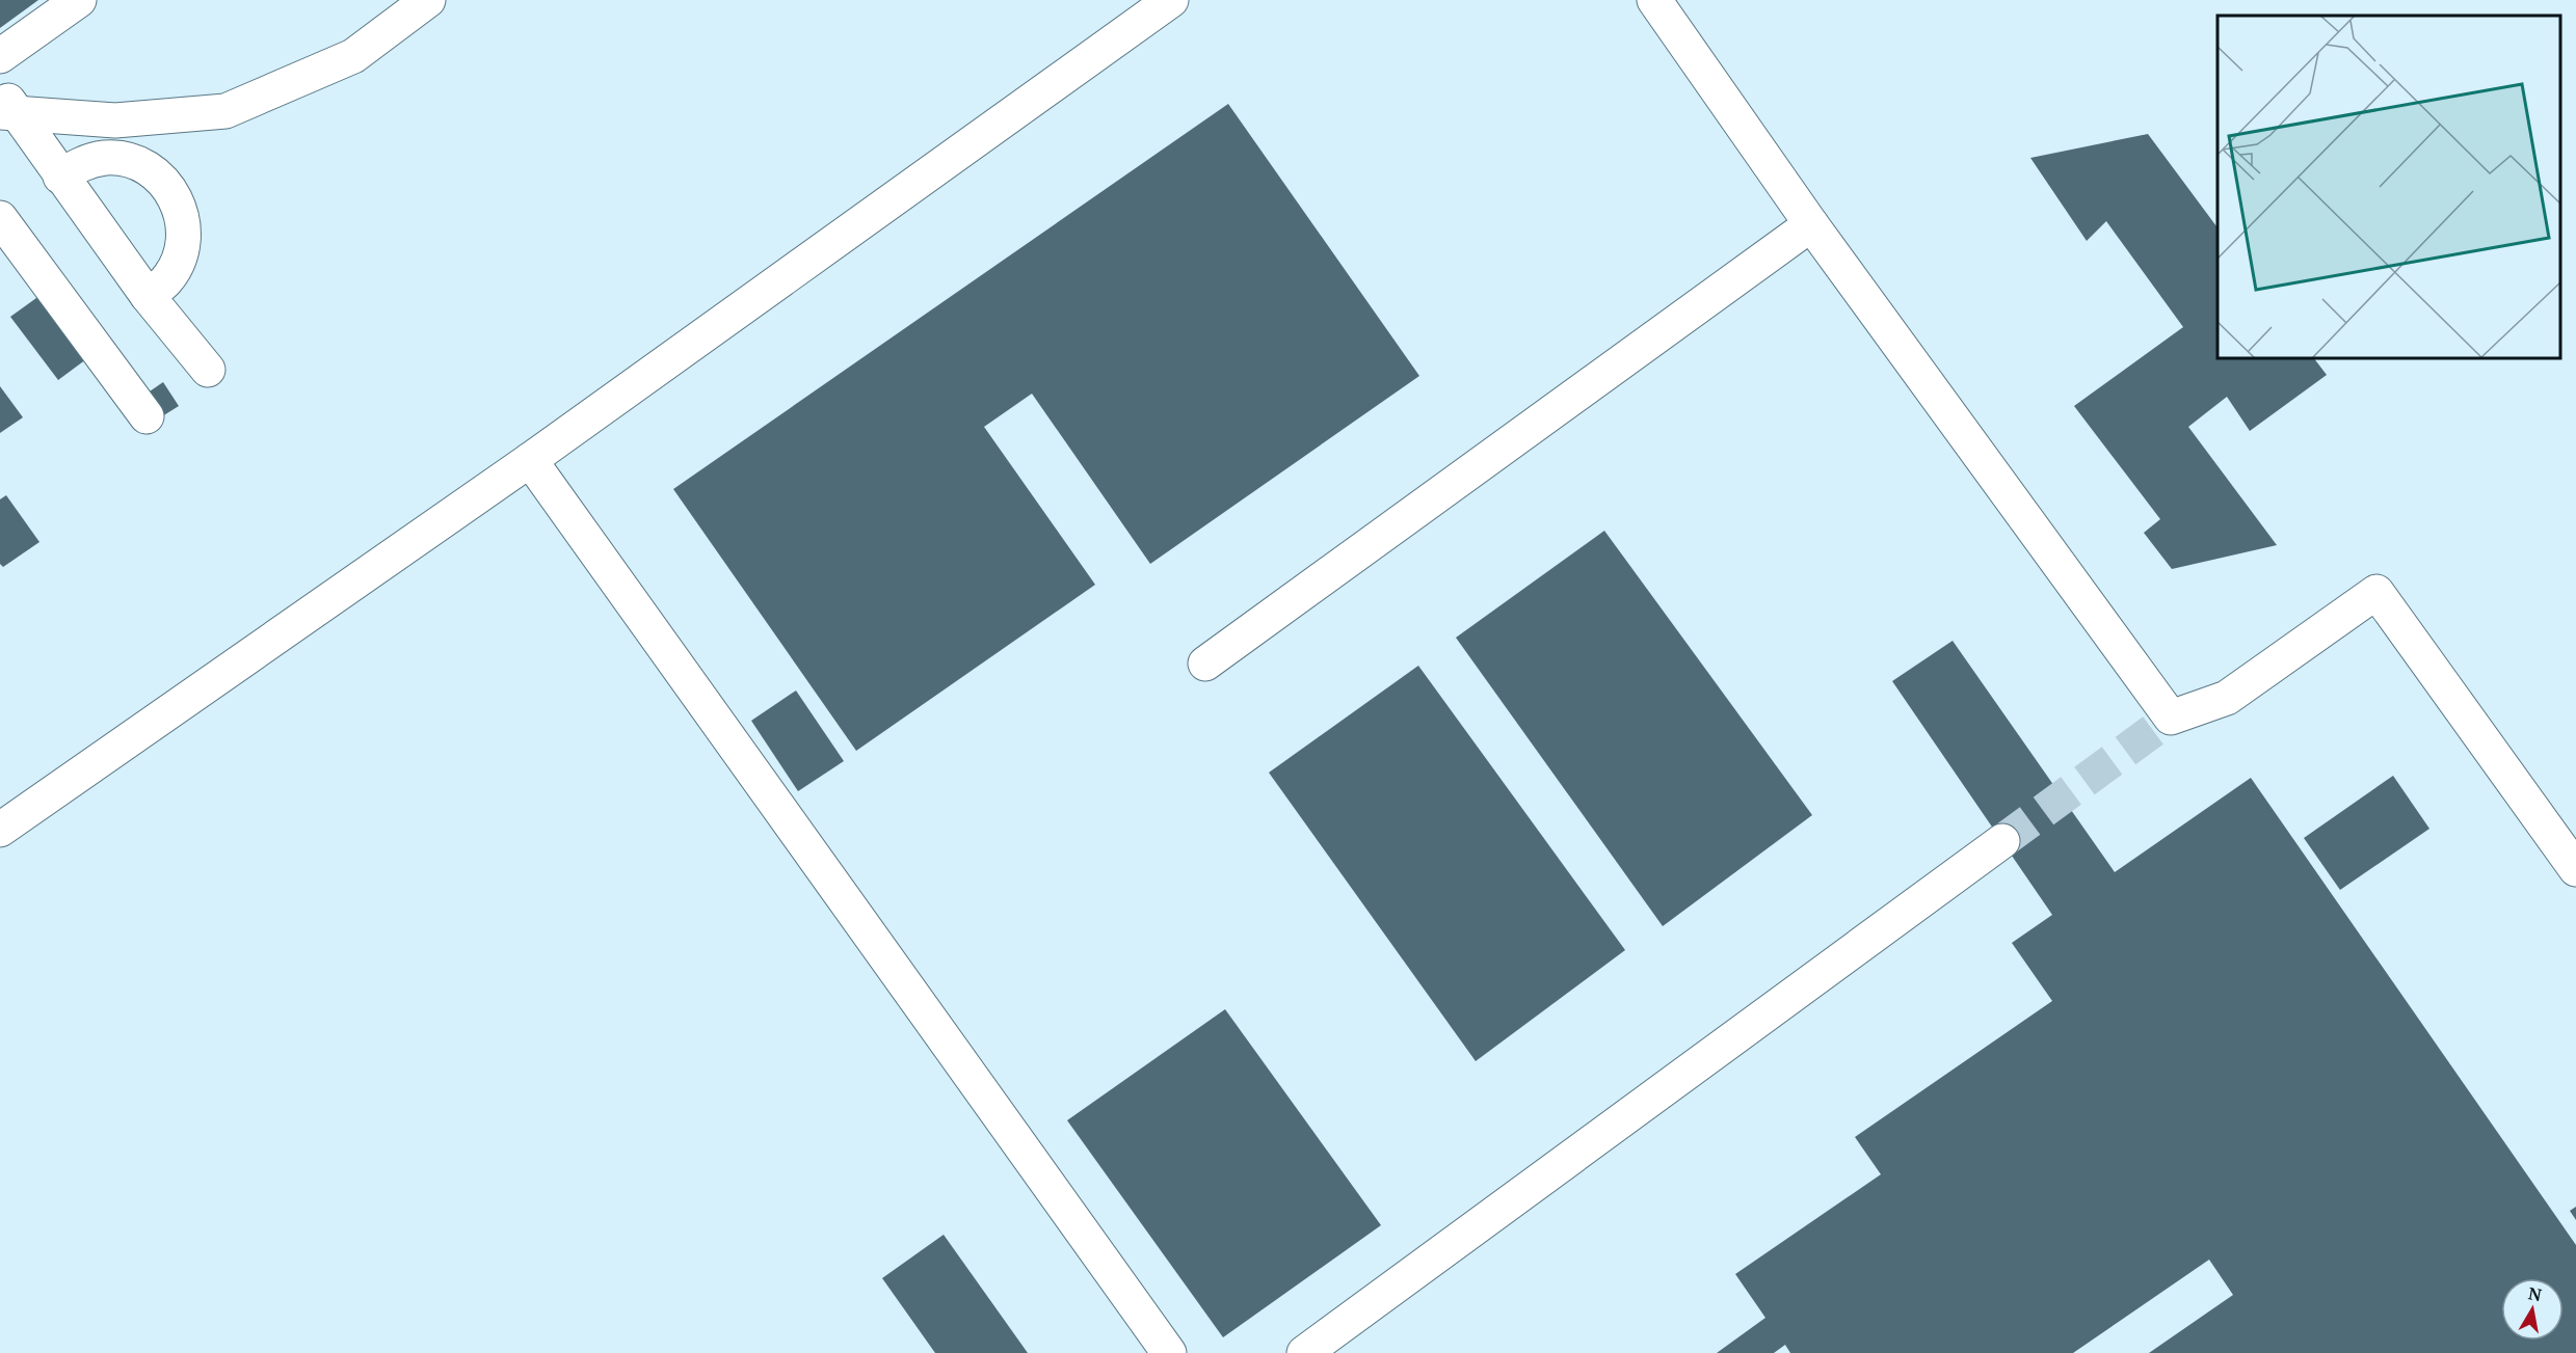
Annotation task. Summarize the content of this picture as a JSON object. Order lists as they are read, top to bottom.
{
  "north": "top"
}
